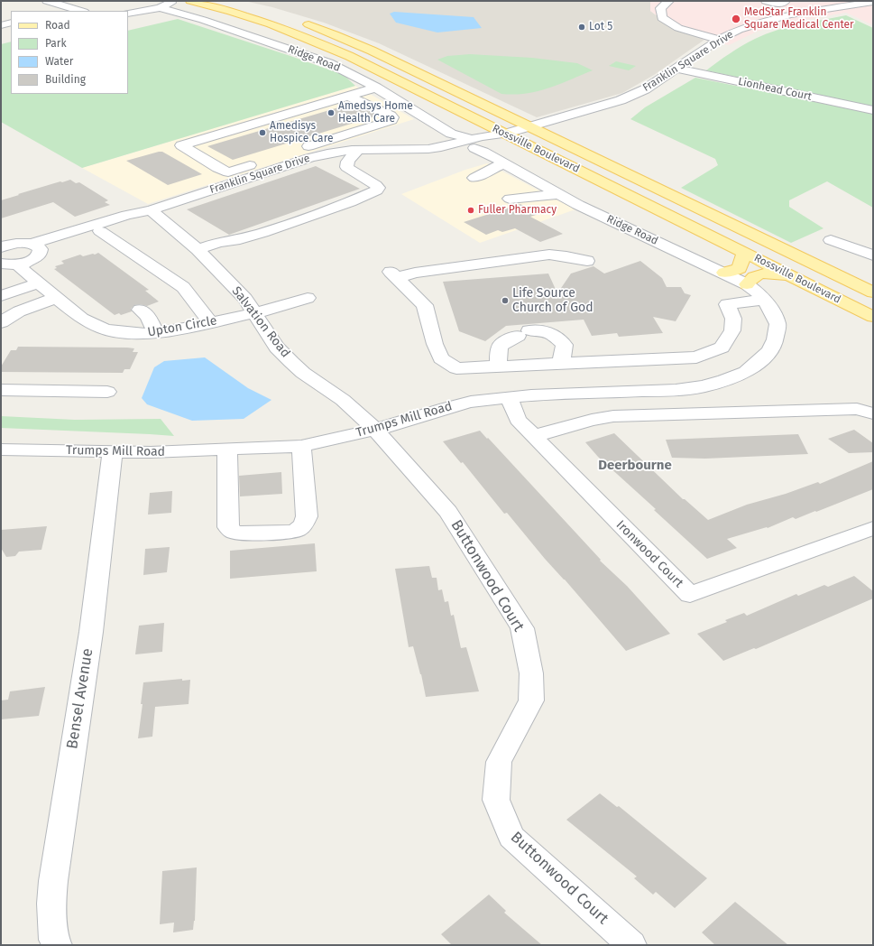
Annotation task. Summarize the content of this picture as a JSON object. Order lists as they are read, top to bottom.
{
  "streets": {
    "main road": ["Rossville Boulevard"],
    "street": [
      "Ridge Road",
      "Franklin Square Drive",
      "Lionhead Court",
      "Salvation Road",
      "Upton Circle",
      "Trumps Mill Road",
      "Ironwood Court",
      "Buttonwood Court",
      "Bensel Avenue"
    ]
  },
  "crossings": [
    ["Ridge Road", "Franklin Square Drive"],
    ["Ridge Road", "Trumps Mill Road"],
    ["Franklin Square Drive", "Lionhead Court"],
    ["Franklin Square Drive", "Rossville Boulevard"],
    ["Franklin Square Drive", "Salvation Road"],
    ["Salvation Road", "Upton Circle"],
    ["Salvation Road", "Trumps Mill Road"],
    ["Salvation Road", "Buttonwood Court"],
    ["Trumps Mill Road", "Ironwood Court"],
    ["Trumps Mill Road", "Buttonwood Court"],
    ["Trumps Mill Road", "Bensel Avenue"]
  ],
  "districts": ["Deerbourne"],
  "places": [
    "MedStar Franklin Square Medical Center",
    "Lot 5",
    "Amedsys Home Health Care",
    "Amedisys Hospice Care",
    "Fuller Pharmacy",
    "Life Source Church of God"
  ],
  "legend": [
    "Road",
    "Park",
    "Water",
    "Building"
  ]
}
